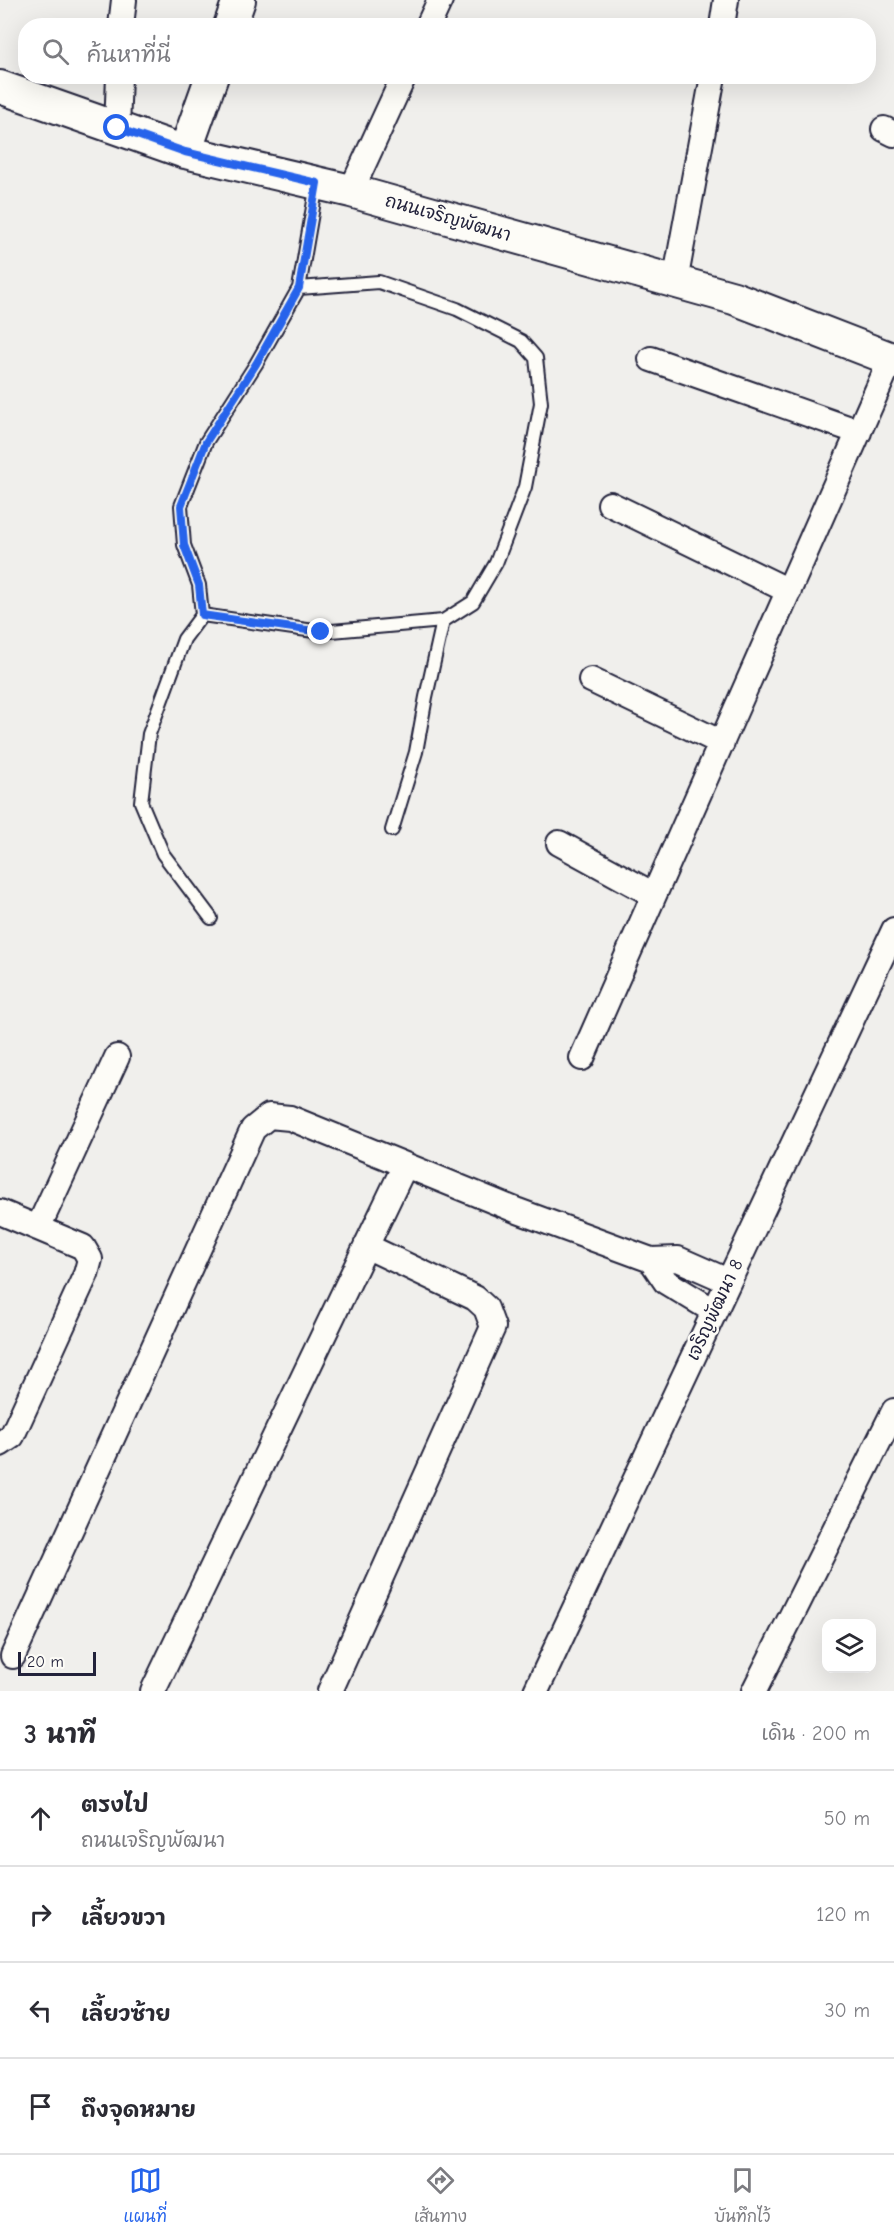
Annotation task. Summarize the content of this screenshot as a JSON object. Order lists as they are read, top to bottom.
{
  "streets": {
    "street": ["ถนนเจริญพัฒนา", "เจริญพัฒนา 8"]
  },
  "scale_bar": "20 m",
  "page": {
    "search": "ค้นหาที่นี่",
    "scale": "20 m",
    "heading": ["3 นาที", "เดิน · 200 m"],
    "list": [
      ["ตรงไป", "ถนนเจริญพัฒนา", "50 m"],
      ["เลี้ยวขวา", "120 m"],
      ["เลี้ยวซ้าย", "30 m"],
      "ถึงจุดหมาย"
    ],
    "nav": ["แผนที่", "เส้นทาง", "บันทึกไว้"]
  }
}
